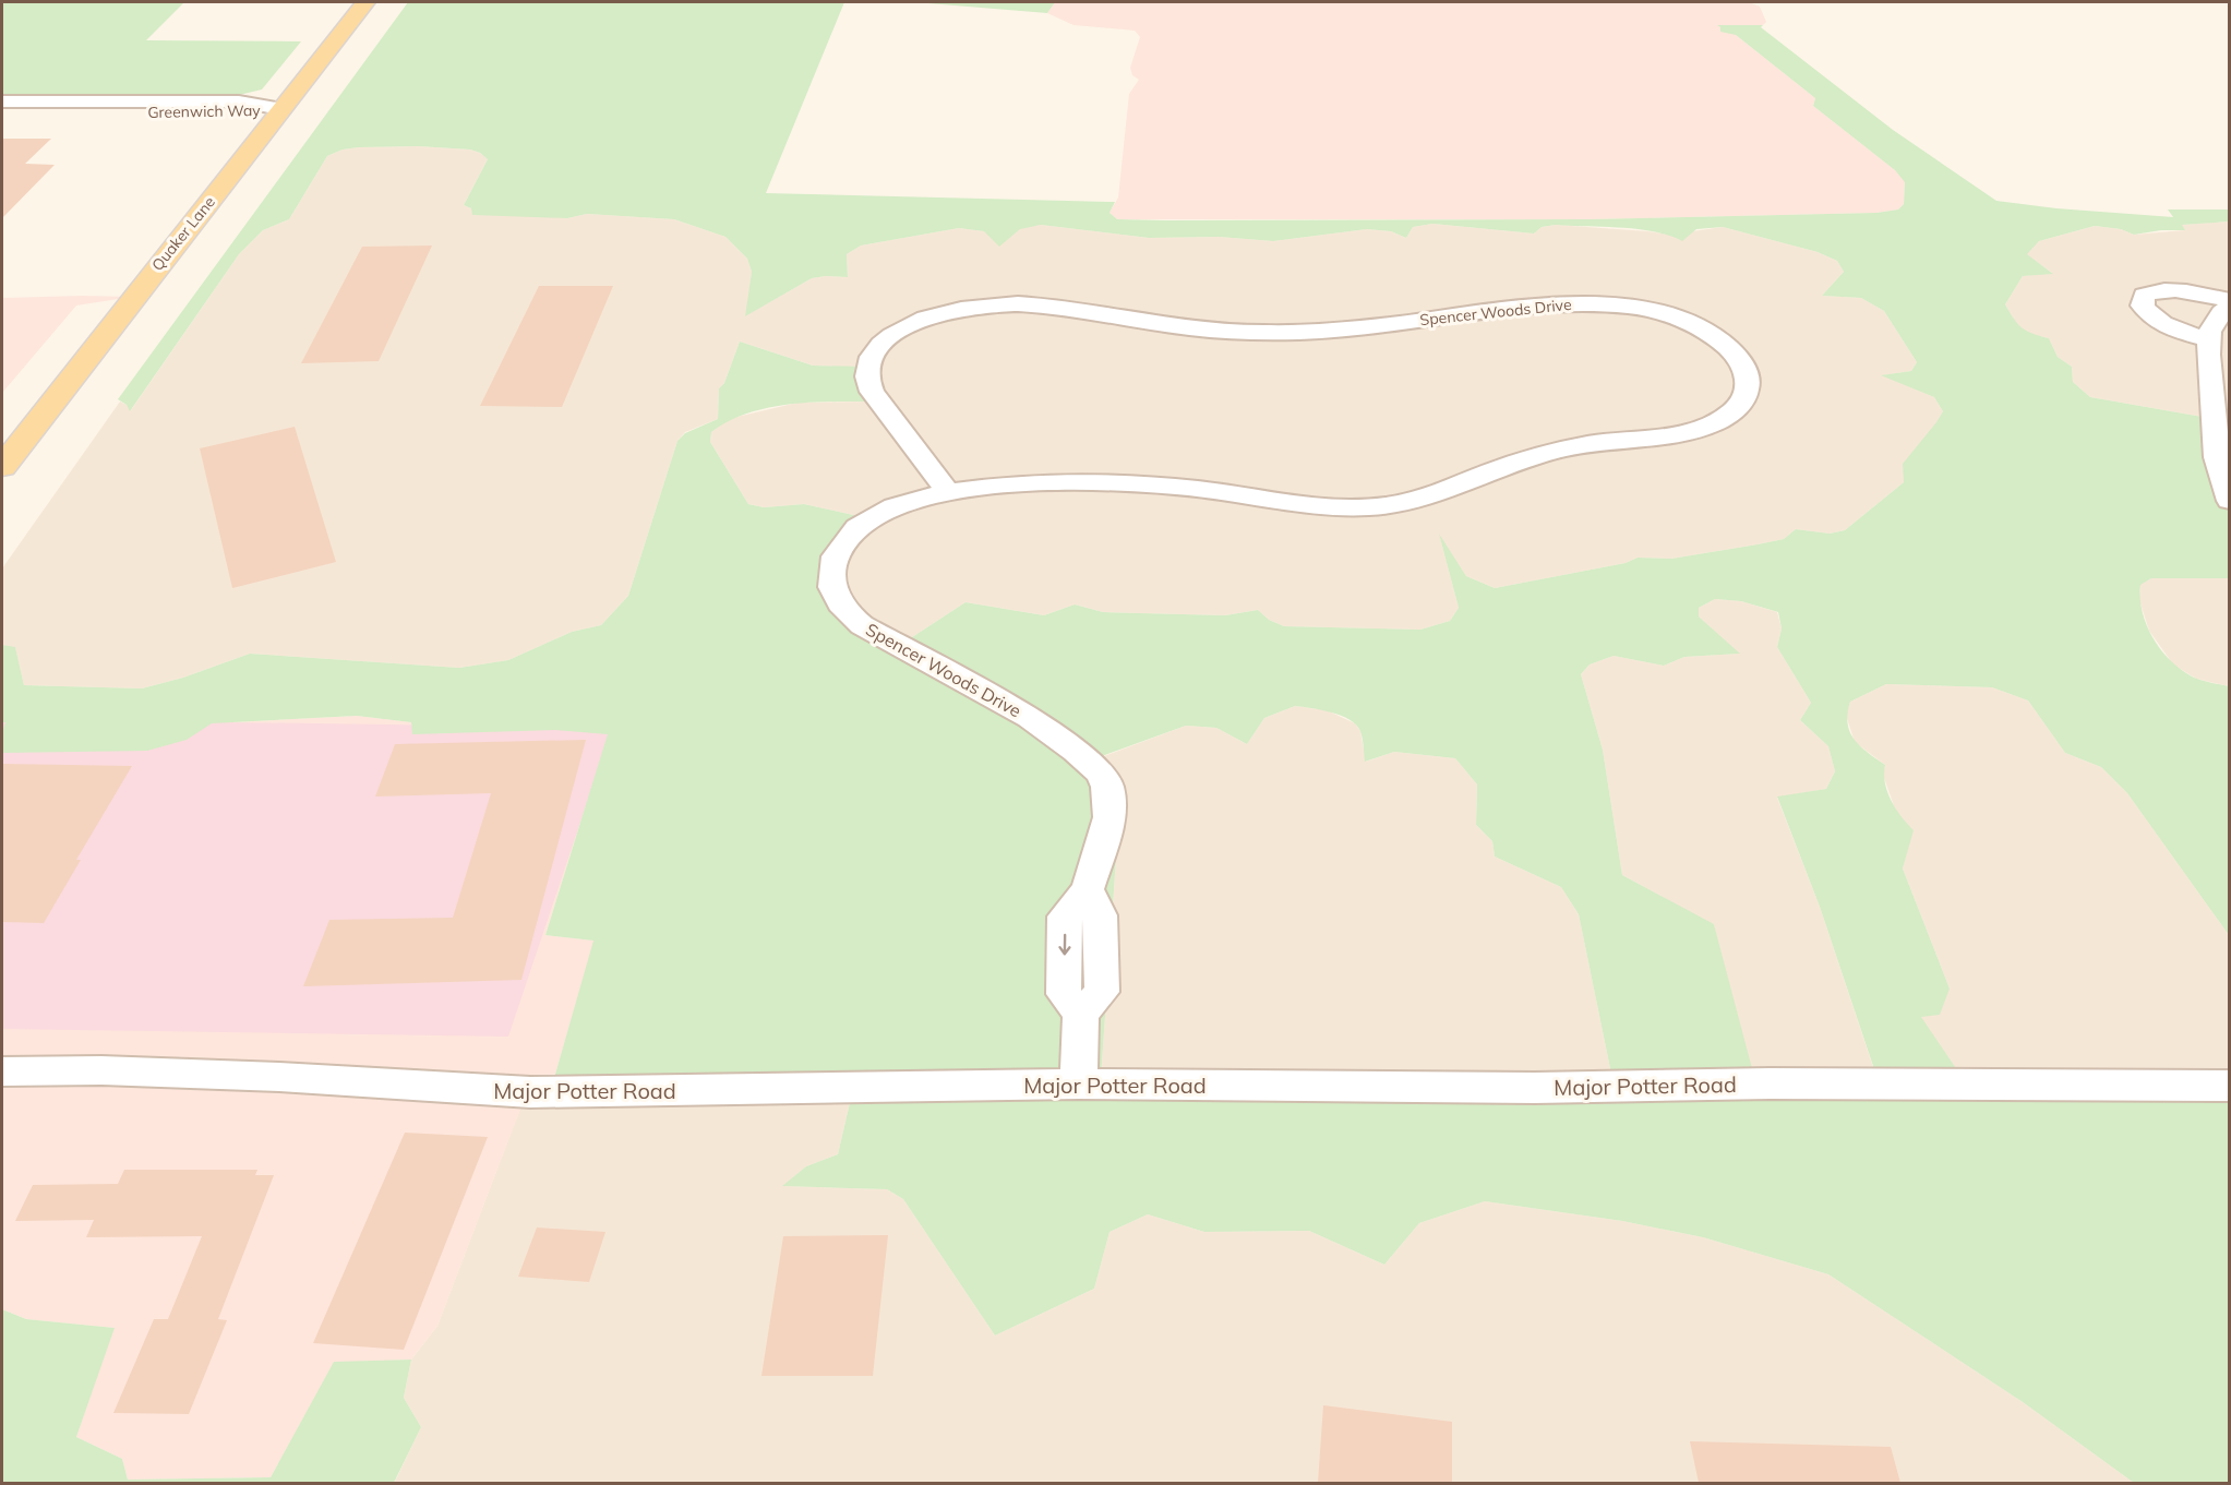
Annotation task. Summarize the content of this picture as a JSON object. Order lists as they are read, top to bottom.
{
  "streets": {
    "main road": ["Quaker Lane"],
    "street": ["Greenwich Way", "Spencer Woods Drive", "Major Potter Road"]
  },
  "crossings": [
    ["Greenwich Way", "Quaker Lane"],
    ["Spencer Woods Drive", "Major Potter Road"]
  ]
}
